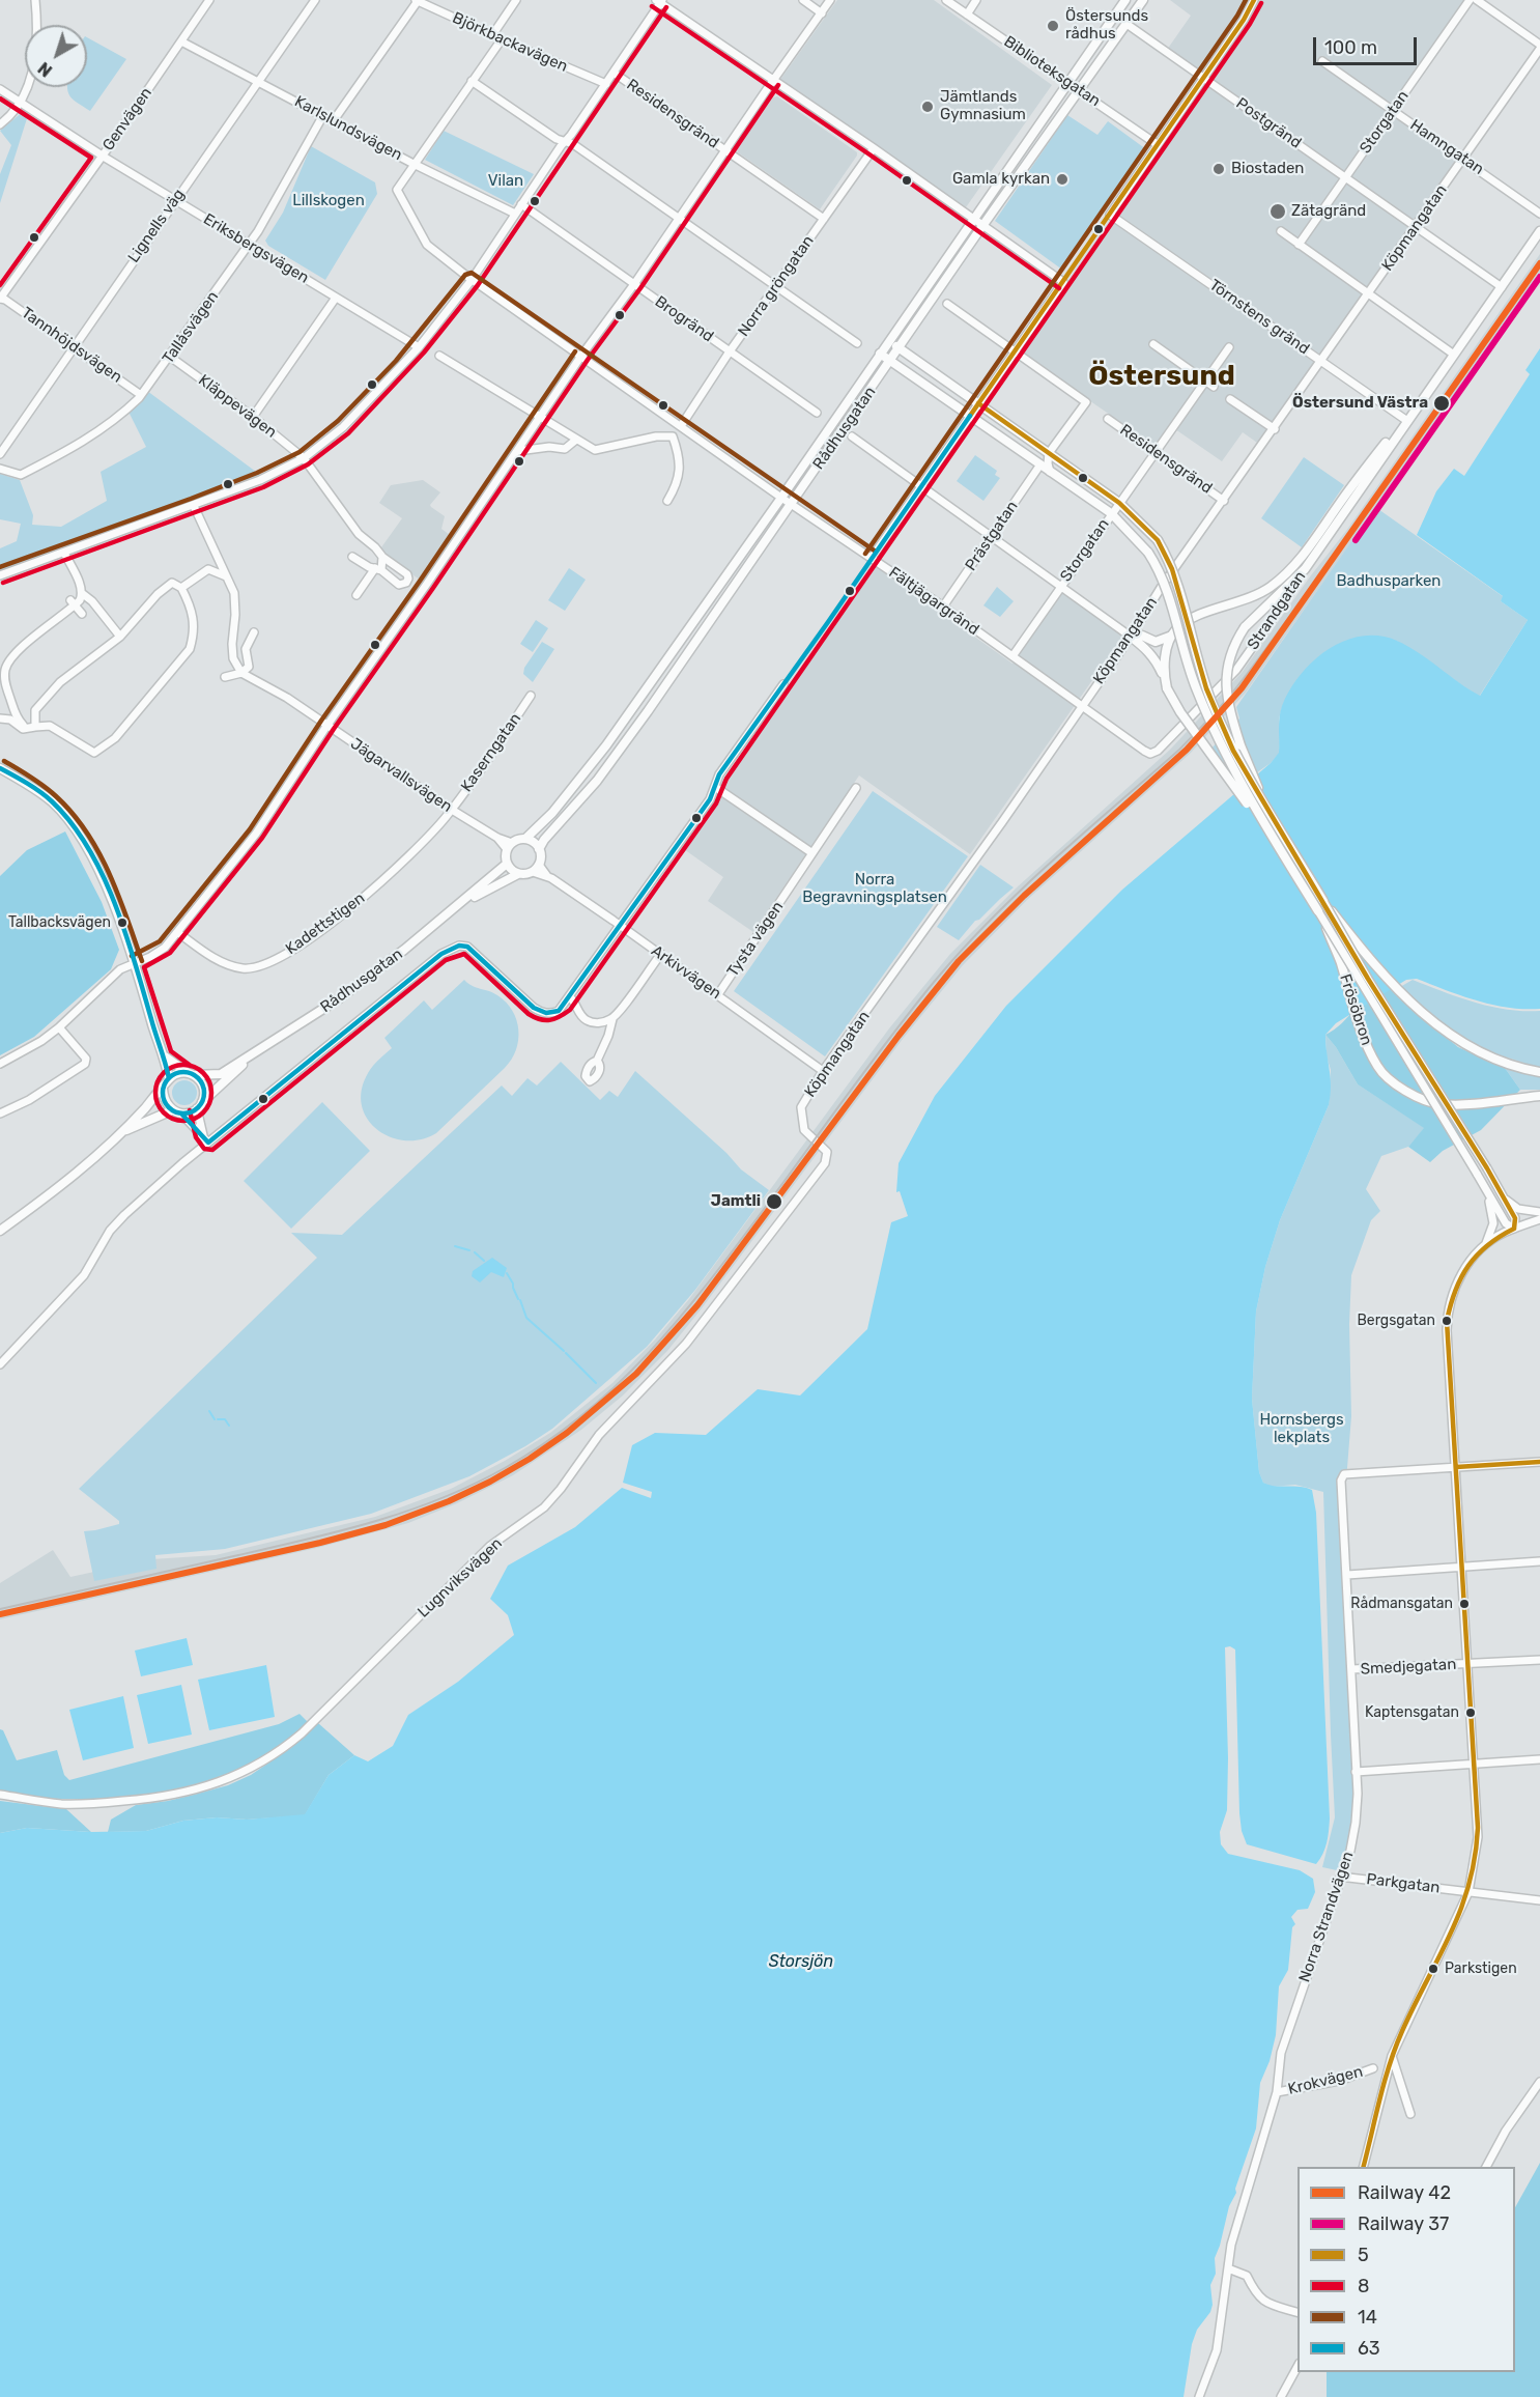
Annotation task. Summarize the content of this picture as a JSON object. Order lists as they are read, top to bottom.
{
  "streets": {
    "main road": ["Rådhusgatan", "Strandgatan", "Frösöbron"],
    "street": [
      "Björkbackavägen",
      "Biblioteksgatan",
      "Residensgränd",
      "Genvägen",
      "Storgatan",
      "Postgränd",
      "Karlslundsvägen",
      "Hamngatan",
      "Lignells väg",
      "Köpmangatan",
      "Eriksbergsvägen",
      "Norra gröngatan",
      "Törnstens gränd",
      "Brogränd",
      "Tallåsvägen",
      "Tannhöjdsvägen",
      "Kläppevägen",
      "Prästgatan",
      "Fältjägargränd",
      "Kaserngatan",
      "Jägarvallsvägen",
      "Kadettstigen",
      "Tysta vägen",
      "Arkivvägen",
      "Lugnviksvägen",
      "Smedjegatan",
      "Parkgatan",
      "Norra Strandvägen",
      "Krokvägen"
    ]
  },
  "crossings": [
    ["Biblioteksgatan", "Törnstens gränd"],
    ["Biblioteksgatan", "Rådhusgatan"],
    ["Residensgränd", "Storgatan"],
    ["Residensgränd", "Köpmangatan"],
    ["Residensgränd", "Norra gröngatan"],
    ["Genvägen", "Karlslundsvägen"],
    ["Genvägen", "Eriksbergsvägen"],
    ["Genvägen", "Tannhöjdsvägen"],
    ["Storgatan", "Postgränd"],
    ["Storgatan", "Hamngatan"],
    ["Storgatan", "Fältjägargränd"],
    ["Storgatan", "Frösöbron"],
    ["Postgränd", "Köpmangatan"],
    ["Postgränd", "Rådhusgatan"],
    ["Postgränd", "Strandgatan"],
    ["Karlslundsvägen", "Lignells väg"],
    ["Karlslundsvägen", "Tallåsvägen"],
    ["Karlslundsvägen", "Fältjägargränd"],
    ["Hamngatan", "Köpmangatan"],
    ["Lignells väg", "Eriksbergsvägen"],
    ["Lignells väg", "Tannhöjdsvägen"],
    ["Köpmangatan", "Törnstens gränd"],
    ["Köpmangatan", "Fältjägargränd"],
    ["Köpmangatan", "Arkivvägen"],
    ["Köpmangatan", "Lugnviksvägen"],
    ["Eriksbergsvägen", "Tallåsvägen"],
    ["Norra gröngatan", "Brogränd"],
    ["Norra gröngatan", "Fältjägargränd"],
    ["Törnstens gränd", "Strandgatan"],
    ["Tallåsvägen", "Tannhöjdsvägen"],
    ["Tallåsvägen", "Kläppevägen"],
    ["Rådhusgatan", "Fältjägargränd"],
    ["Rådhusgatan", "Jägarvallsvägen"],
    ["Rådhusgatan", "Arkivvägen"],
    ["Rådhusgatan", "Frösöbron"],
    ["Prästgatan", "Fältjägargränd"],
    ["Prästgatan", "Frösöbron"],
    ["Fältjägargränd", "Strandgatan"],
    ["Kaserngatan", "Jägarvallsvägen"],
    ["Kaserngatan", "Kadettstigen"],
    ["Jägarvallsvägen", "Kadettstigen"],
    ["Jägarvallsvägen", "Arkivvägen"],
    ["Tysta vägen", "Arkivvägen"],
    ["Smedjegatan", "Norra Strandvägen"],
    ["Parkgatan", "Norra Strandvägen"],
    ["Norra Strandvägen", "Krokvägen"]
  ],
  "districts": ["Östersund"],
  "water": ["Storsjön"],
  "parks": [
    "Vilan",
    "Lillskogen",
    "Badhusparken",
    "Norra Begravningsplatsen",
    "Hornsbergs lekplats"
  ],
  "places": [
    "Östersunds rådhus",
    "Jämtlands Gymnasium",
    "Biostaden",
    "Gamla kyrkan",
    "Zätagränd",
    "Östersund Västra",
    "Tallbacksvägen",
    "Jamtli",
    "Bergsgatan",
    "Rådmansgatan",
    "Kaptensgatan",
    "Parkstigen"
  ],
  "lines": [
    "transit line 5",
    "transit line 14",
    "transit line 8",
    "rail line 42",
    "rail line 37",
    "transit line 63"
  ],
  "legend": [
    "Railway 42",
    "Railway 37",
    "5",
    "8",
    "14",
    "63"
  ],
  "scale_bar": "100 m",
  "north": "bottom left"
}
